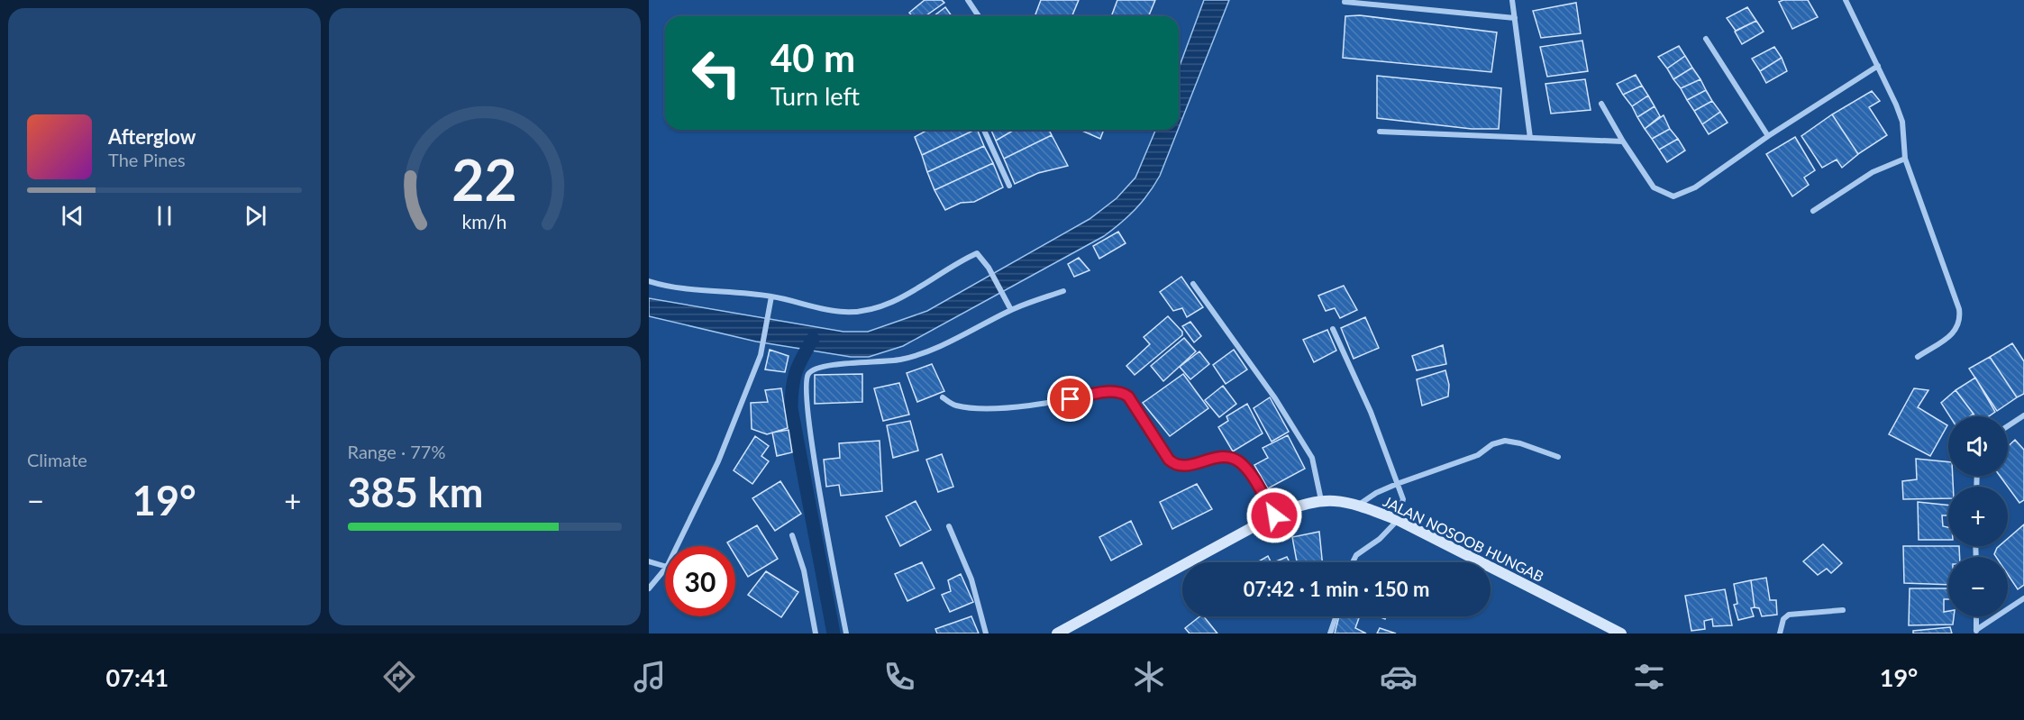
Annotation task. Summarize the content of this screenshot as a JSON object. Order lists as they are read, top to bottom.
{
  "streets": {
    "main road": ["JALAN NOSOOB HUNGAB"]
  },
  "page": {
    "turn": ["40 m", "Turn left"],
    "song": ["Afterglow", "The Pines"],
    "tile": [
      "Climate",
      ["Range · 77%", "385 km"]
    ],
    "map_buttons": ["+", "−"],
    "heat": ["−", "19°", "+"],
    "limit": "30",
    "trip": "07:42 · 1 min · 150 m",
    "tabs": ["07:41", "19°"],
    "gauge": ["22", "km/h"]
  }
}
